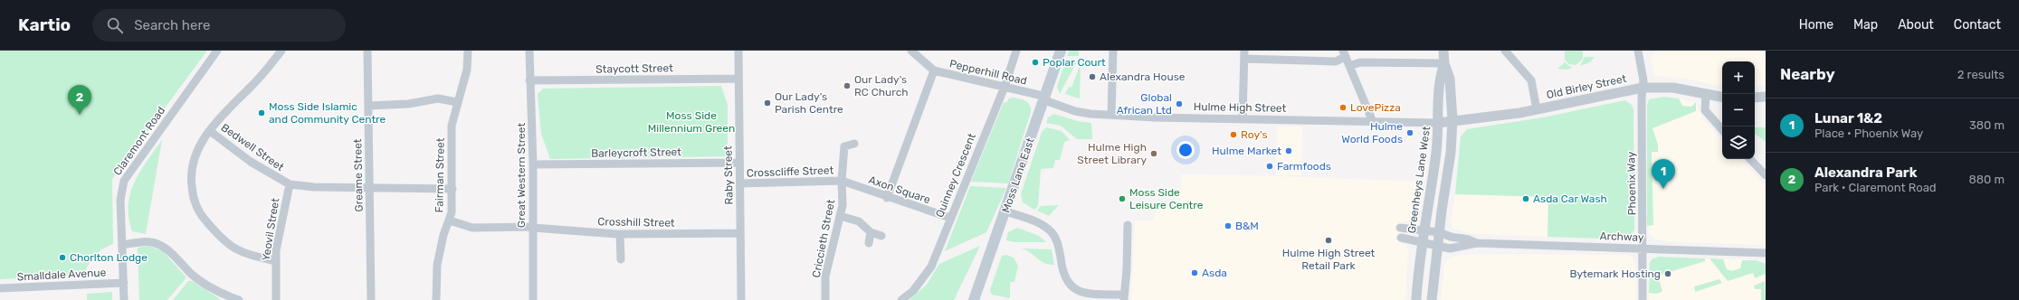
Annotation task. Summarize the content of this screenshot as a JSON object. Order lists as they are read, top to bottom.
{
  "streets": {
    "main road": ["Moss Lane East"],
    "street": [
      "Staycott Street",
      "Pepperhill Road",
      "Old Birley Street",
      "Hulme High Street",
      "Claremont Road",
      "Bedwell Street",
      "Barleycroft Street",
      "Crosscliffe Street",
      "Greame Street",
      "Fairman Street",
      "Great Western Street",
      "Raby Street",
      "Quinney Crescent",
      "Greenheys Lane West",
      "Phoenix Way",
      "Axon Square",
      "Crosshill Street",
      "Yeovil Street",
      "Archway",
      "Criccieth Street",
      "Smalldale Avenue"
    ]
  },
  "crossings": [
    ["Staycott Street", "Great Western Street"],
    ["Staycott Street", "Raby Street"],
    ["Pepperhill Road", "Hulme High Street"],
    ["Pepperhill Road", "Quinney Crescent"],
    ["Pepperhill Road", "Moss Lane East"],
    ["Old Birley Street", "Hulme High Street"],
    ["Old Birley Street", "Greenheys Lane West"],
    ["Old Birley Street", "Phoenix Way"],
    ["Hulme High Street", "Moss Lane East"],
    ["Hulme High Street", "Greenheys Lane West"],
    ["Claremont Road", "Smalldale Avenue"],
    ["Bedwell Street", "Greame Street"],
    ["Bedwell Street", "Fairman Street"],
    ["Bedwell Street", "Yeovil Street"],
    ["Barleycroft Street", "Great Western Street"],
    ["Barleycroft Street", "Raby Street"],
    ["Crosscliffe Street", "Raby Street"],
    ["Crosscliffe Street", "Axon Square"],
    ["Crosscliffe Street", "Criccieth Street"],
    ["Fairman Street", "Crosshill Street"],
    ["Great Western Street", "Crosshill Street"],
    ["Raby Street", "Crosshill Street"],
    ["Quinney Crescent", "Axon Square"],
    ["Greenheys Lane West", "Archway"],
    ["Phoenix Way", "Archway"],
    ["Axon Square", "Criccieth Street"]
  ],
  "parks": ["Moss Side Millennium Green"],
  "places": [
    "Poplar Court",
    "Alexandra House",
    "Our Lady's RC Church",
    "Our Lady's Parish Centre",
    "Global African Ltd",
    "LovePizza",
    "Moss Side Islamic and Community Centre",
    "Hulme World Foods",
    "Roy's",
    "Hulme Market",
    "Hulme High Street Library",
    "Farmfoods",
    "Moss Side Leisure Centre",
    "Asda Car Wash",
    "B&M",
    "Hulme High Street Retail Park",
    "Chorlton Lodge",
    "Asda",
    "Bytemark Hosting"
  ],
  "page": {
    "header": "Kartio",
    "search": "Search here",
    "nav": [
      "Home",
      "Map",
      "About",
      "Contact"
    ],
    "heading": ["Nearby", "2 results"],
    "map_buttons": ["+", "−"],
    "pins": ["2", "1"],
    "list": [
      {
        "mark": "1",
        "name": "Lunar 1&2",
        "note": "Place · Phoenix Way",
        "value": "380 m"
      },
      {
        "mark": "2",
        "name": "Alexandra Park",
        "note": "Park · Claremont Road",
        "value": "880 m"
      }
    ]
  }
}
